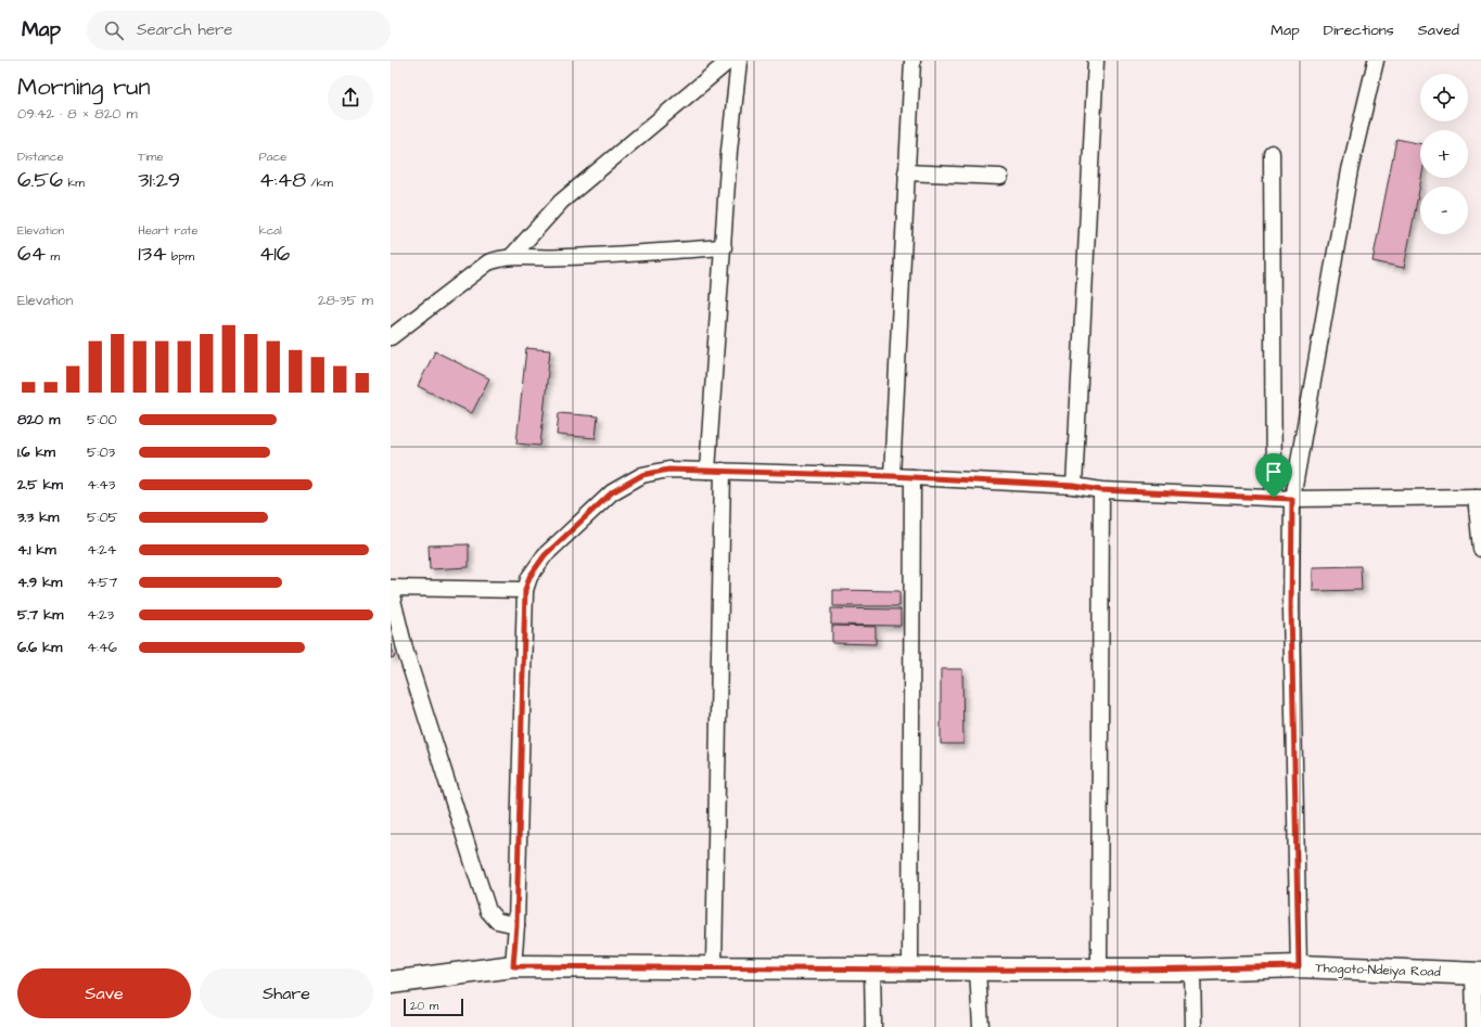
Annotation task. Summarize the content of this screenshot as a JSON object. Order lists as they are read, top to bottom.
{
  "streets": {
    "main road": ["Thogoto-Ndeiya Road"]
  },
  "scale_bar": "20 m",
  "page": {
    "header": "Map",
    "search": "Search here",
    "nav": ["Map", "Directions", "Saved"],
    "heading": ["Morning run", "09:42 · 8 × 820 m"],
    "map_buttons": ["+", "−"],
    "stats": [
      ["Distance", "6.56 km"],
      ["Time", "31:29"],
      ["Pace", "4:48 /km"],
      ["Elevation", "64 m"],
      ["Heart rate", "134 bpm"],
      ["kcal", "416"]
    ],
    "chart": ["Elevation", "28–35 m"],
    "list": [
      {
        "name": "820 m",
        "note": "5:00"
      },
      {
        "name": "1.6 km",
        "note": "5:03"
      },
      {
        "name": "2.5 km",
        "note": "4:43"
      },
      {
        "name": "3.3 km",
        "note": "5:05"
      },
      {
        "name": "4.1 km",
        "note": "4:24"
      },
      {
        "name": "4.9 km",
        "note": "4:57"
      },
      {
        "name": "5.7 km",
        "note": "4:23"
      },
      {
        "name": "6.6 km",
        "note": "4:46"
      }
    ],
    "buttons": ["Save", "Share"],
    "scale": "20 m"
  }
}
